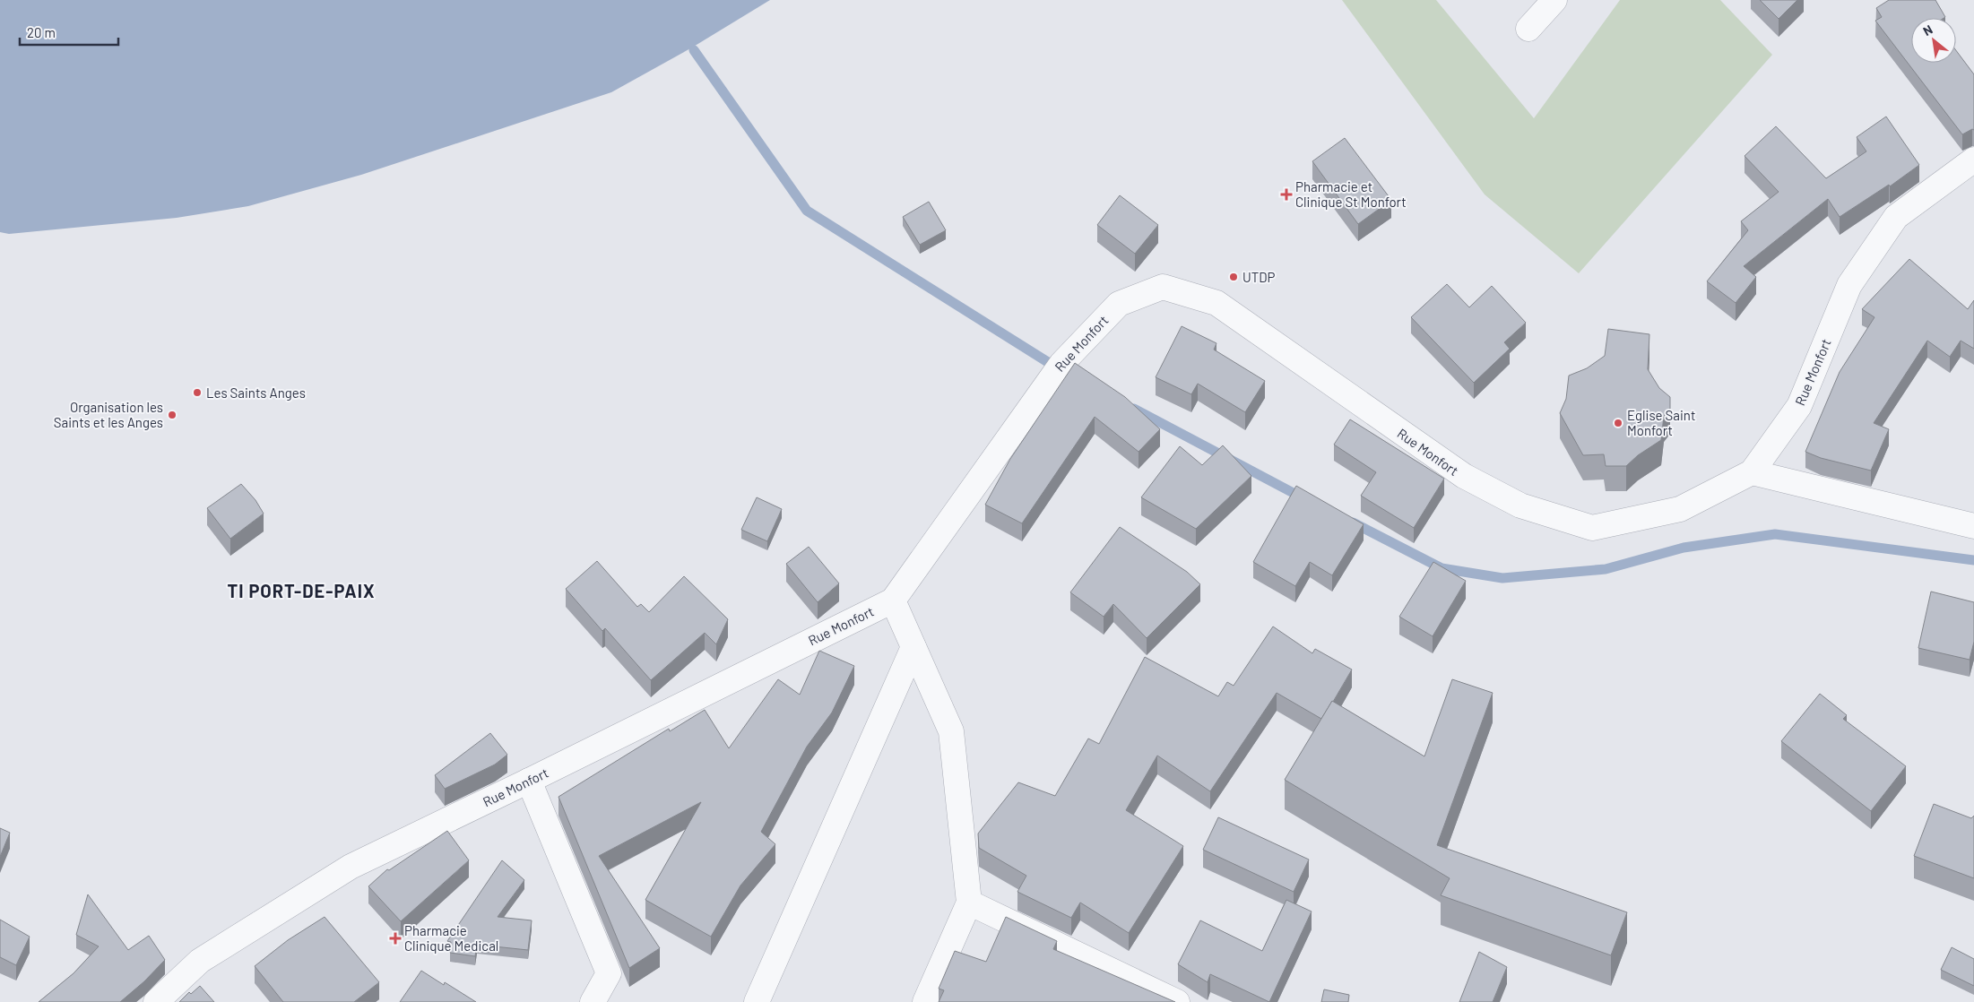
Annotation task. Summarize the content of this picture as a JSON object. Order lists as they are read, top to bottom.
{
  "streets": {
    "street": ["Rue Monfort"]
  },
  "districts": ["TI PORT-DE-PAIX"],
  "places": {
    "health": ["Pharmacie et Clinique St Monfort", "Pharmacie Clinique Medical"],
    "other": [
      "UTDP",
      "Les Saints Anges",
      "Organisation les Saints et les Anges",
      "Eglise Saint Monfort"
    ]
  },
  "scale_bar": "20 m",
  "north": "top left"
}
